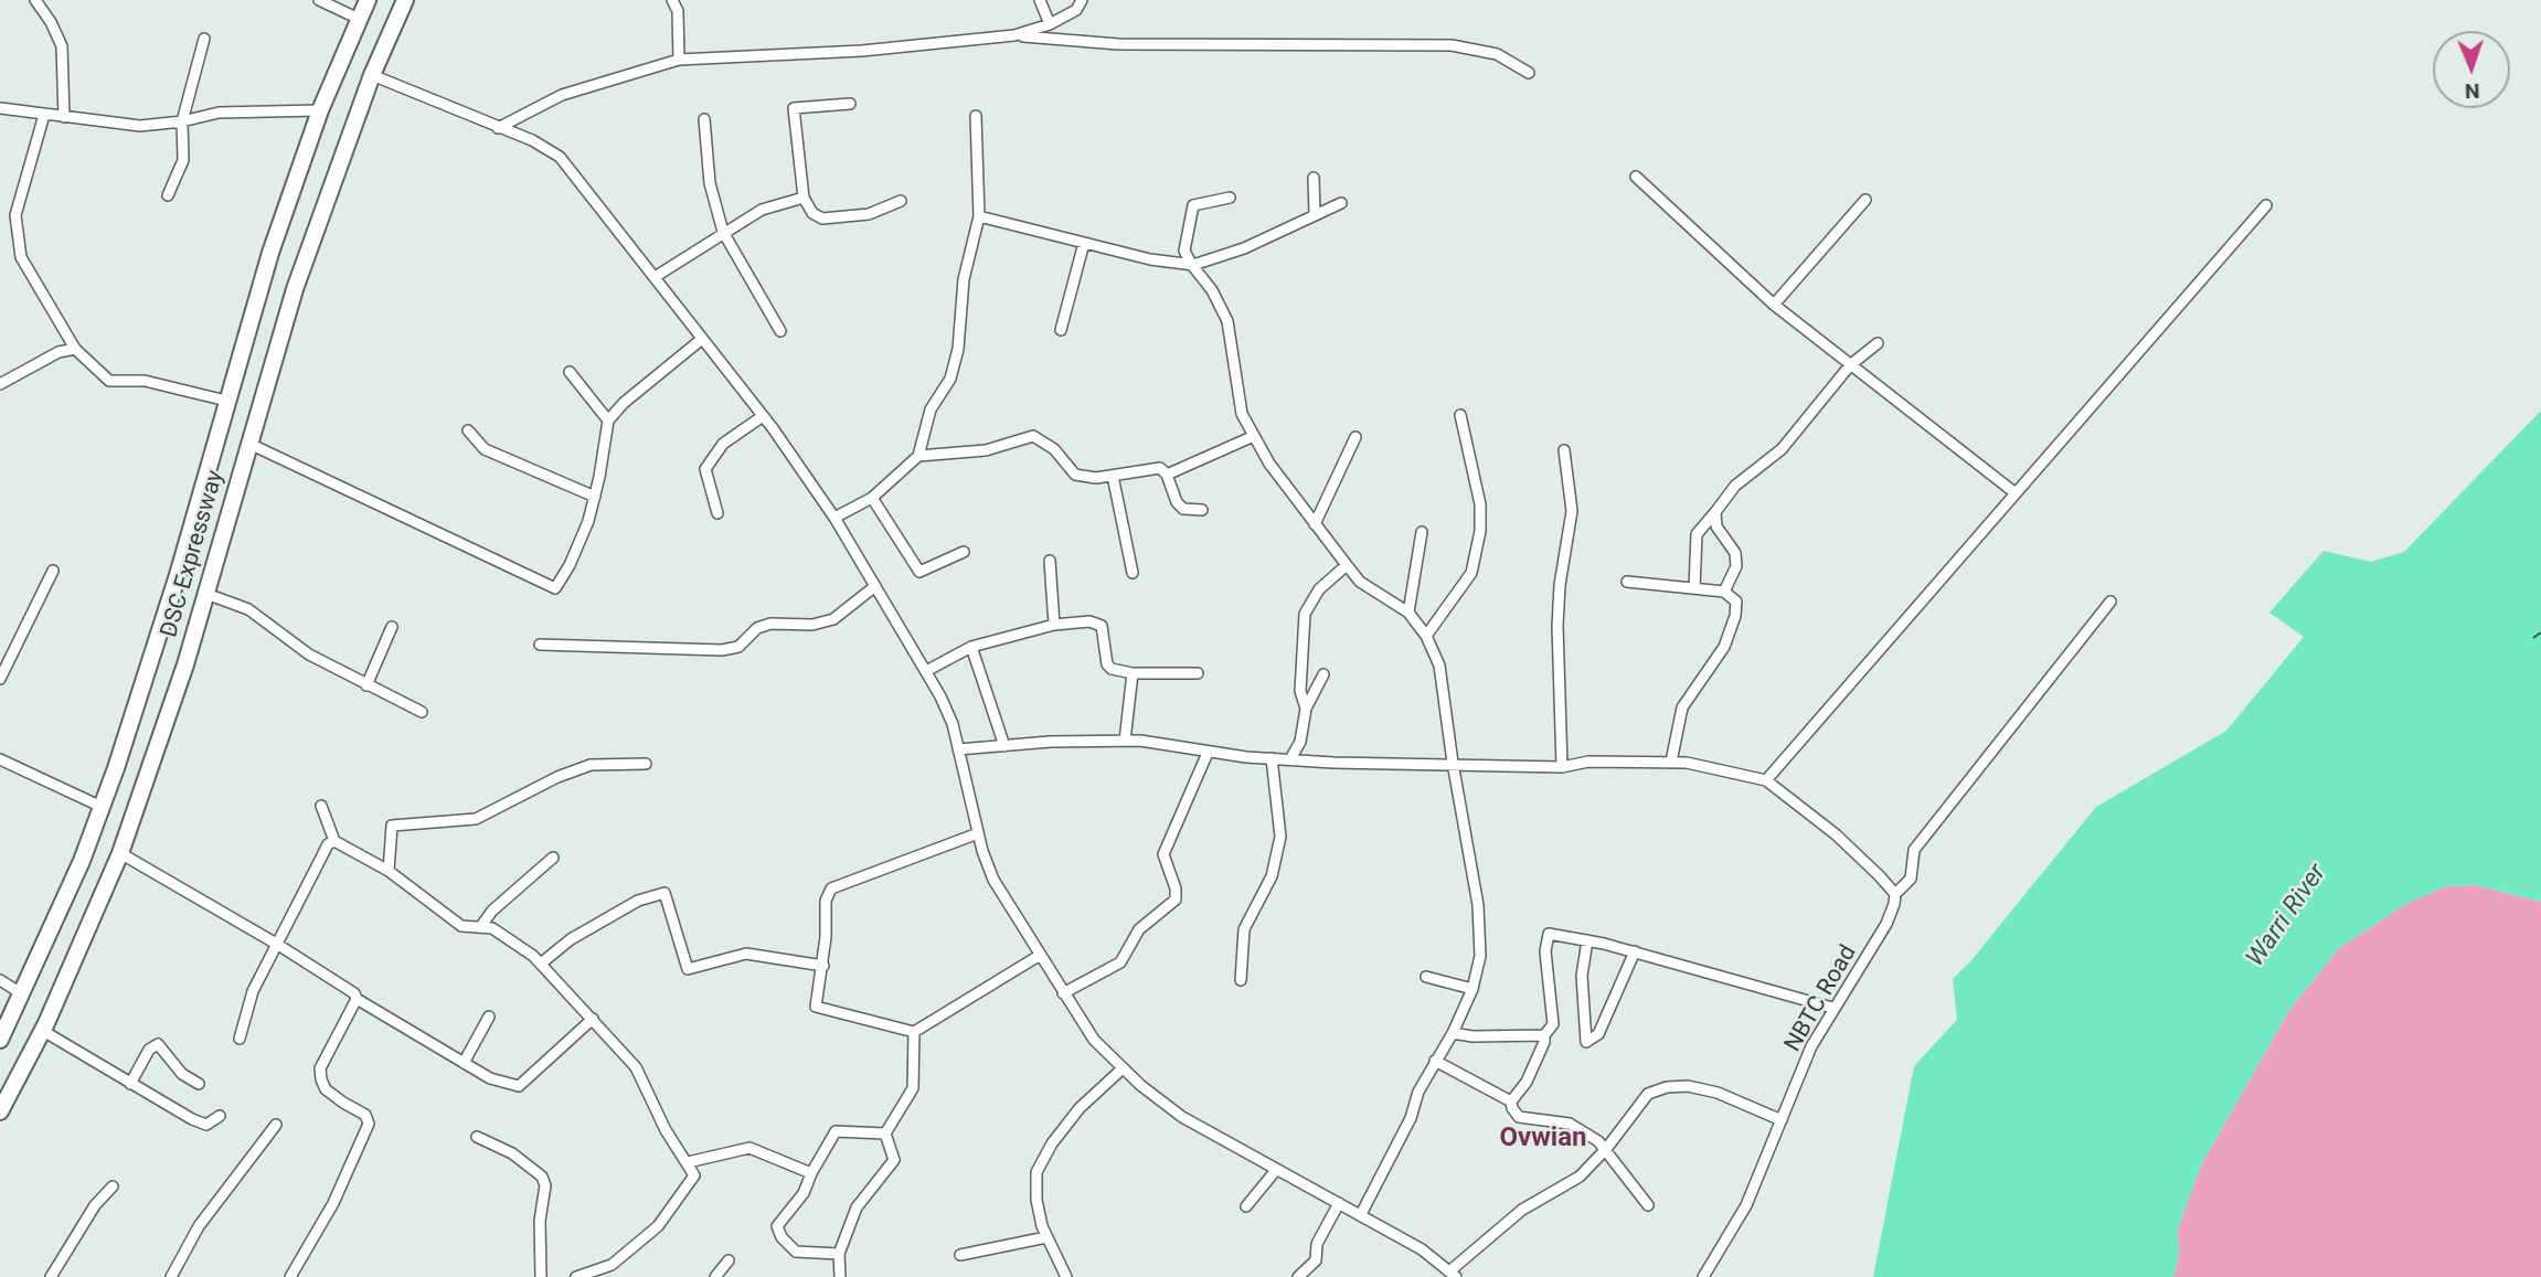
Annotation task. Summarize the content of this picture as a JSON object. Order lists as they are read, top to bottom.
{
  "streets": {
    "main road": ["DSC Expressway"],
    "street": ["NBTC Road"]
  },
  "districts": ["Ovwian"],
  "water": ["Warri River"],
  "north": "bottom"
}
